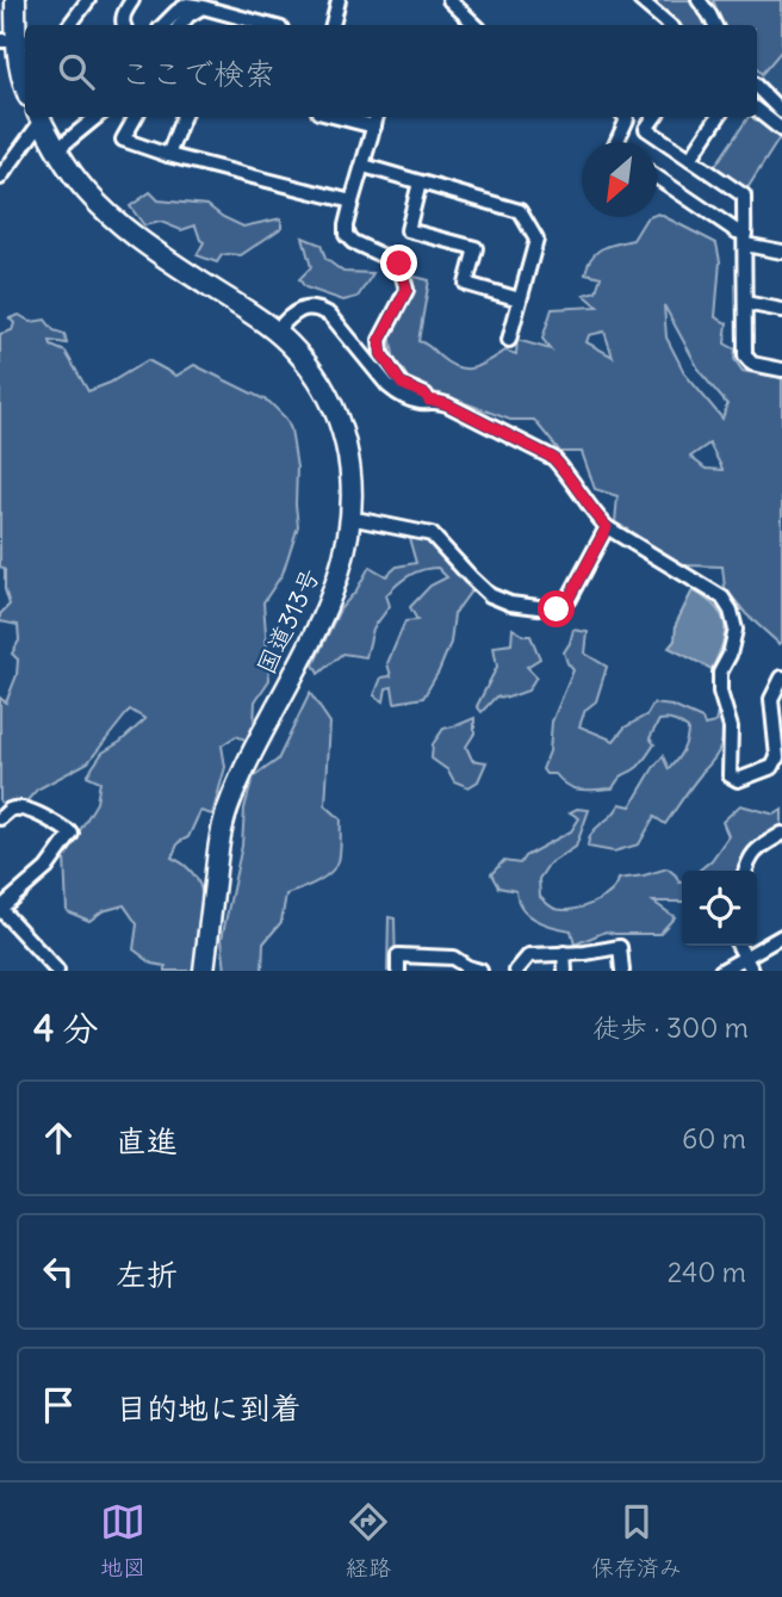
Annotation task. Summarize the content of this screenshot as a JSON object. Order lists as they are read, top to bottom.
{
  "streets": {
    "highway": ["国道313号"]
  },
  "north": "bottom left",
  "page": {
    "search": "ここで検索",
    "heading": ["4 分", "徒歩 · 300 m"],
    "list": [
      ["直進", "60 m"],
      ["左折", "240 m"],
      "目的地に到着"
    ],
    "nav": ["地図", "経路", "保存済み"]
  }
}
